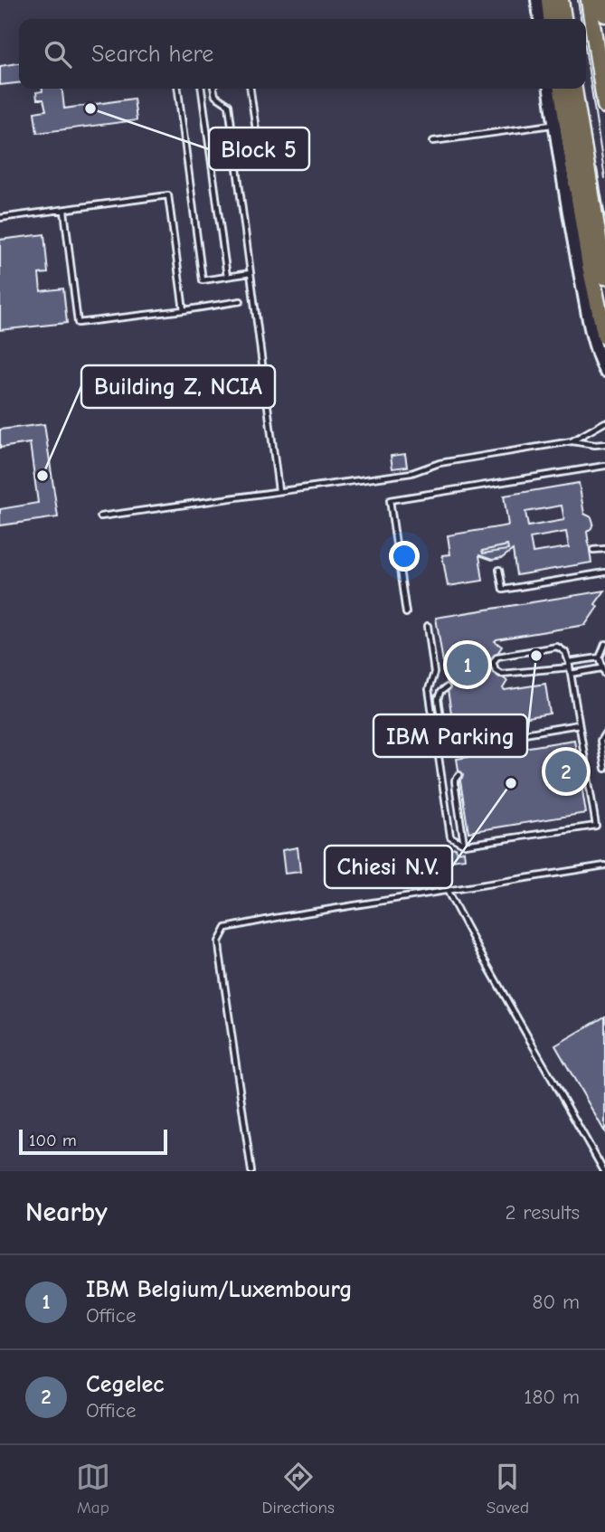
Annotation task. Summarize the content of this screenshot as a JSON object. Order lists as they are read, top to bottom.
{
  "places": [
    "Block 5",
    "Building Z, NCIA",
    "IBM Parking",
    "Chiesi N.V."
  ],
  "scale_bar": "100 m",
  "page": {
    "search": "Search here",
    "pins": ["1", "2"],
    "scale": "100 m",
    "heading": ["Nearby", "2 results"],
    "list": [
      {
        "mark": "1",
        "name": "IBM Belgium/Luxembourg",
        "note": "Office",
        "value": "80 m"
      },
      {
        "mark": "2",
        "name": "Cegelec",
        "note": "Office",
        "value": "180 m"
      }
    ],
    "nav": ["Map", "Directions", "Saved"]
  }
}
